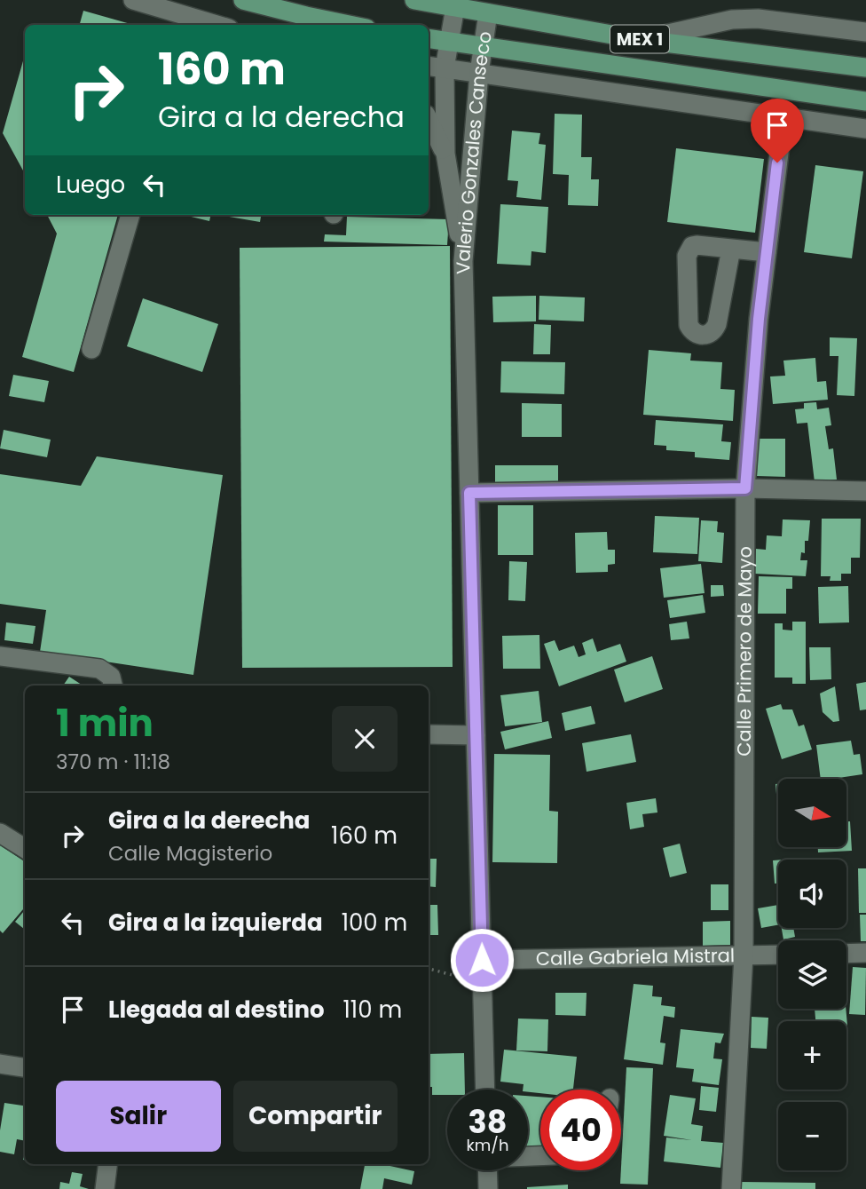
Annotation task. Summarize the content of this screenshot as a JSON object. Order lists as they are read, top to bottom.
{
  "streets": {
    "main road": ["MEX 1"],
    "street": ["Valerio Gonzales Canseco", "Calle Primero de Mayo", "Calle Gabriela Mistral"]
  },
  "crossings": [
    ["MEX 1", "Valerio Gonzales Canseco"],
    ["Calle Primero de Mayo", "Calle Gabriela Mistral"]
  ],
  "north": "right",
  "page": {
    "turn": ["160 m", "Gira a la derecha"],
    "then": "Luego",
    "heading": ["1 min", "370 m · 11:18"],
    "map_buttons": ["+", "−"],
    "list": [
      {
        "name": "Gira a la derecha",
        "note": "Calle Magisterio",
        "value": "160 m"
      },
      {
        "name": "Gira a la izquierda",
        "value": "100 m"
      },
      {
        "name": "Llegada al destino",
        "value": "110 m"
      }
    ],
    "buttons": ["Salir", "Compartir"],
    "speed": "38 km/h",
    "limit": "40"
  }
}
